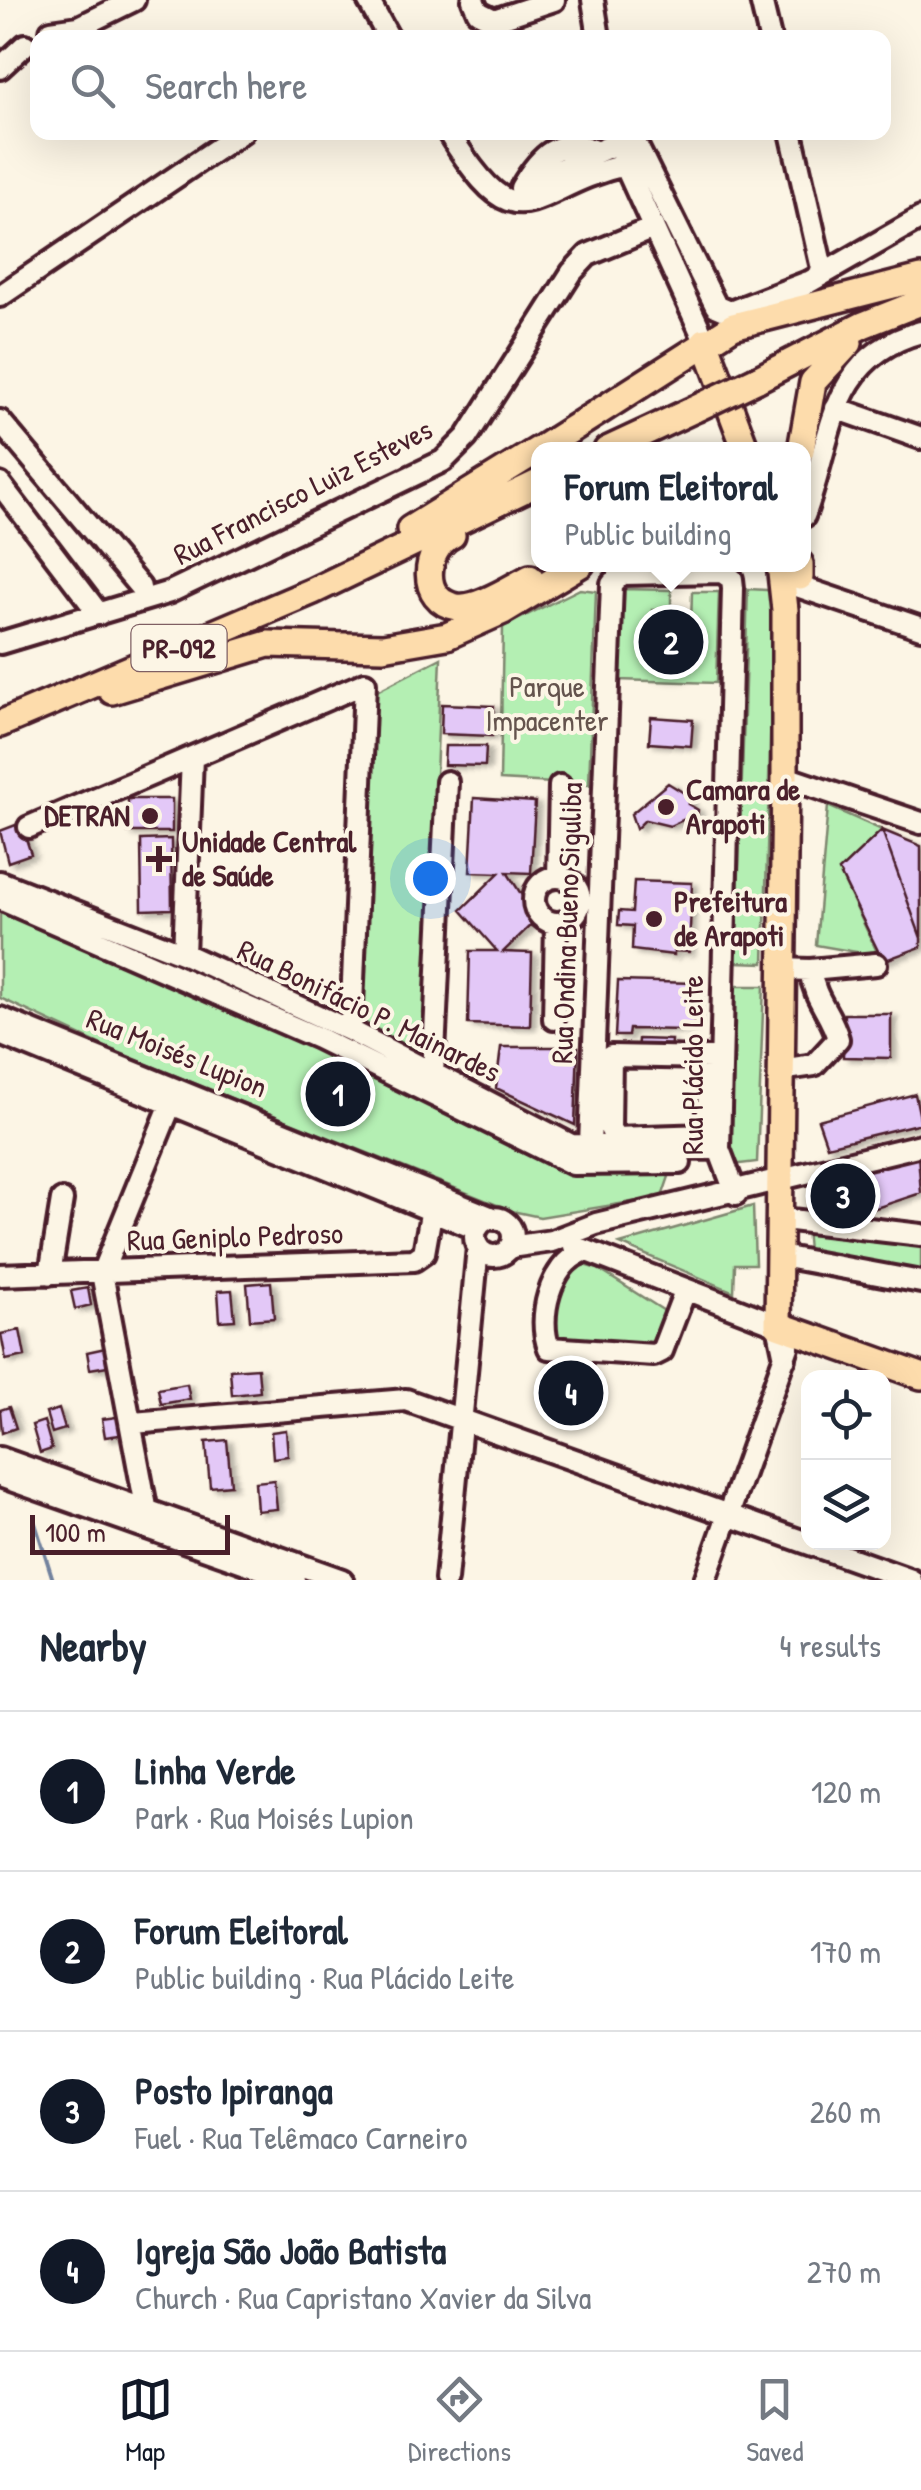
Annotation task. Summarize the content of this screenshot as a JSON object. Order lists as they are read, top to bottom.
{
  "streets": {
    "main road": ["PR-092"],
    "street": [
      "Rua Francisco Luiz Esteves",
      "Rua Ondina Bueno Siguliba",
      "Rua Bonifácio P. Mainardes",
      "Rua Moisés Lupion",
      "Rua Plácido Leite",
      "Rua Geniplo Pedroso"
    ]
  },
  "crossings": [
    ["Rua Ondina Bueno Siguliba", "Rua Bonifácio P. Mainardes"],
    ["Rua Ondina Bueno Siguliba", "Rua Plácido Leite"],
    ["Rua Bonifácio P. Mainardes", "Rua Plácido Leite"],
    ["Rua Moisés Lupion", "Rua Plácido Leite"],
    ["Rua Moisés Lupion", "Rua Geniplo Pedroso"]
  ],
  "parks": ["Parque Impacenter"],
  "places": {
    "other": ["Camara de Arapoti", "DETRAN", "Prefeitura de Arapoti"],
    "health": ["Unidade Central de Saúde"]
  },
  "scale_bar": "100 m",
  "page": {
    "search": "Search here",
    "popup": ["Forum Eleitoral", "Public building"],
    "pins": [
      "2",
      "1",
      "3",
      "4"
    ],
    "scale": "100 m",
    "heading": ["Nearby", "4 results"],
    "list": [
      {
        "mark": "1",
        "name": "Linha Verde",
        "note": "Park · Rua Moisés Lupion",
        "value": "120 m"
      },
      {
        "mark": "2",
        "name": "Forum Eleitoral",
        "note": "Public building · Rua Plácido Leite",
        "value": "170 m"
      },
      {
        "mark": "3",
        "name": "Posto Ipiranga",
        "note": "Fuel · Rua Telêmaco Carneiro",
        "value": "260 m"
      },
      {
        "mark": "4",
        "name": "Igreja São João Batista",
        "note": "Church · Rua Capristano Xavier da Silva",
        "value": "270 m"
      }
    ],
    "nav": ["Map", "Directions", "Saved"]
  }
}
